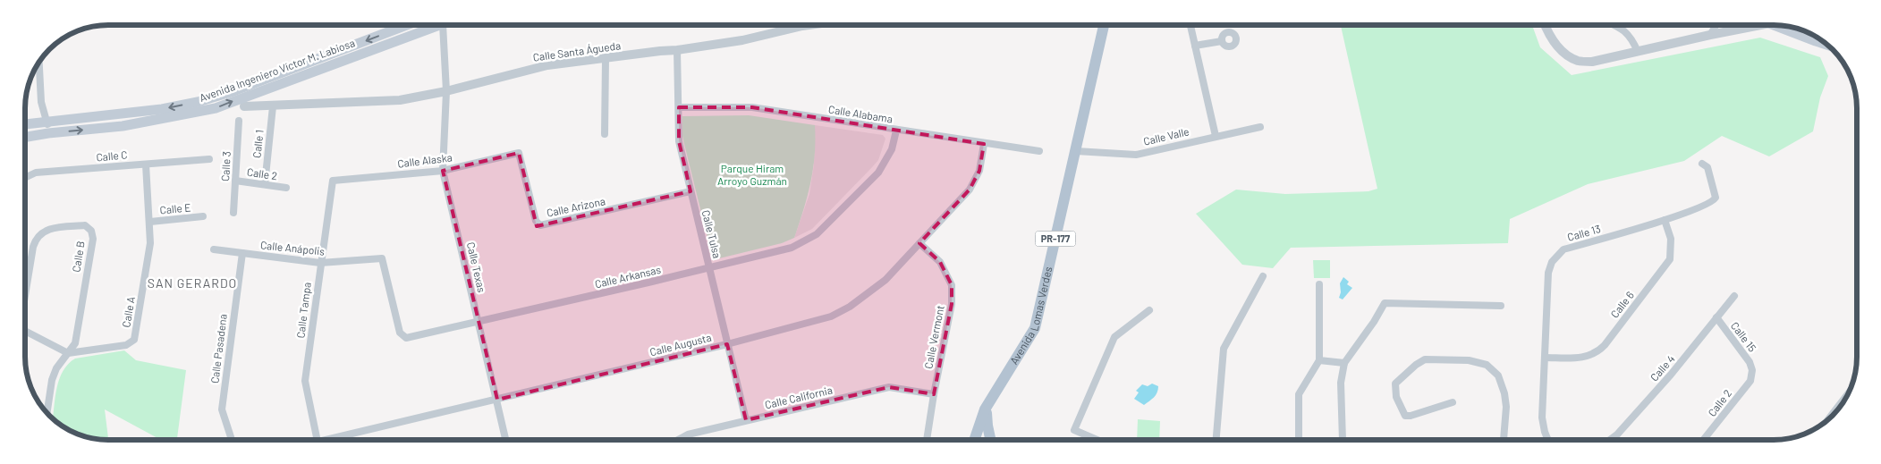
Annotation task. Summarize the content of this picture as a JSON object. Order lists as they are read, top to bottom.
{
  "streets": {
    "main road": ["Avenida Ingeniero Víctor M. Labiosa", "PR-177", "Avenida Lomas Verdes"],
    "street": [
      "Calle Santa Águeda",
      "Calle Alabama",
      "Calle Valle",
      "Calle 1",
      "Calle C",
      "Calle Alaska",
      "Calle 3",
      "Calle 2",
      "Calle Arizona",
      "Calle E",
      "Calle 13",
      "Calle Tulsa",
      "Calle Anápolis",
      "Calle B",
      "Calle Texas",
      "Calle Arkansas",
      "Calle 6",
      "Calle Tampa",
      "Calle A",
      "Calle Vermont",
      "Calle 15",
      "Calle Augusta",
      "Calle Pasadena",
      "Calle 4",
      "Calle California"
    ]
  },
  "crossings": [
    ["Calle Santa Águeda", "Calle 1"],
    ["Calle Santa Águeda", "Calle Tulsa"],
    ["Calle Santa Águeda", "Calle Texas"],
    ["Calle Alabama", "Calle Tulsa"],
    ["Calle Alabama", "Calle Arkansas"],
    ["Calle Alabama", "Calle Augusta"],
    ["Calle Valle", "Avenida Lomas Verdes"],
    ["Calle 1", "Calle 2"],
    ["Calle C", "Calle A"],
    ["Calle Alaska", "Calle Arizona"],
    ["Calle Alaska", "Calle Texas"],
    ["Calle Alaska", "Calle Tampa"],
    ["Calle 3", "Calle 2"],
    ["Calle 2", "Calle 15"],
    ["Calle Arizona", "Calle Tulsa"],
    ["Calle E", "Calle A"],
    ["Calle 13", "Calle 6"],
    ["Calle Tulsa", "Calle Arkansas"],
    ["Calle Tulsa", "Calle Augusta"],
    ["Calle Tulsa", "Calle California"],
    ["Calle Anápolis", "Calle Arkansas"],
    ["Calle Anápolis", "Calle Tampa"],
    ["Calle Anápolis", "Calle Pasadena"],
    ["Calle B", "Calle A"],
    ["Calle Texas", "Calle Arkansas"],
    ["Calle Texas", "Calle Augusta"],
    ["Calle Vermont", "Calle Augusta"],
    ["Calle Vermont", "Calle California"],
    ["Calle 15", "Calle 4"]
  ],
  "districts": ["SAN GERARDO"],
  "parks": ["Parque Hiram Arroyo Guzmán"]
}
